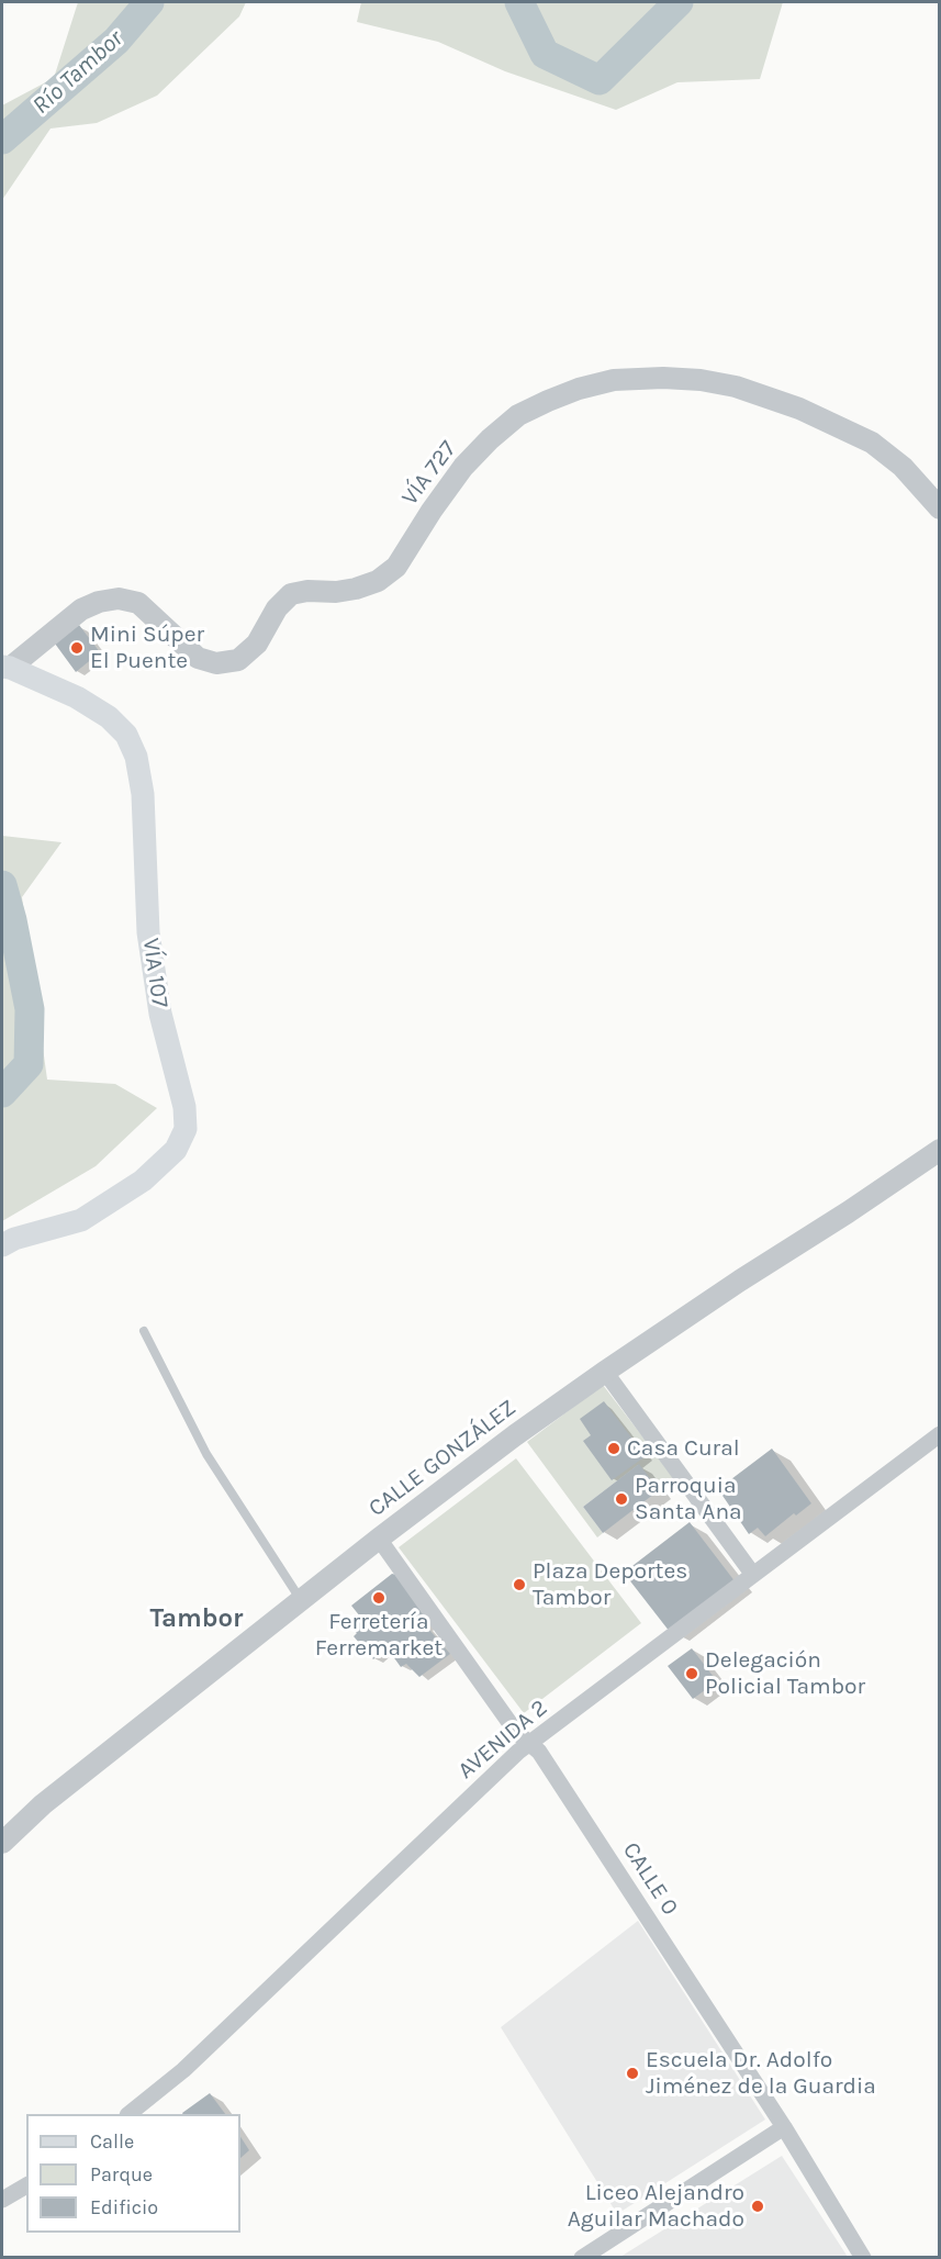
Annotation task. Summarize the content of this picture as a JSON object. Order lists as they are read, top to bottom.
{
  "streets": {
    "main road": ["VÍA 107"],
    "street": [
      "VÍA 727",
      "CALLE GONZÁLEZ",
      "AVENIDA 2",
      "CALLE 0"
    ]
  },
  "crossings": [
    ["VÍA 727", "VÍA 107"],
    ["CALLE GONZÁLEZ", "CALLE 0"],
    ["AVENIDA 2", "CALLE 0"]
  ],
  "districts": ["Tambor"],
  "water": ["Río Tambor"],
  "places": [
    "Mini Súper El Puente",
    "Casa Cural",
    "Parroquia Santa Ana",
    "Plaza Deportes Tambor",
    "Ferretería Ferremarket",
    "Delegación Policial Tambor",
    "Escuela Dr. Adolfo Jiménez de la Guardia",
    "Liceo Alejandro Aguilar Machado"
  ],
  "legend": ["Calle", "Parque", "Edificio"]
}
